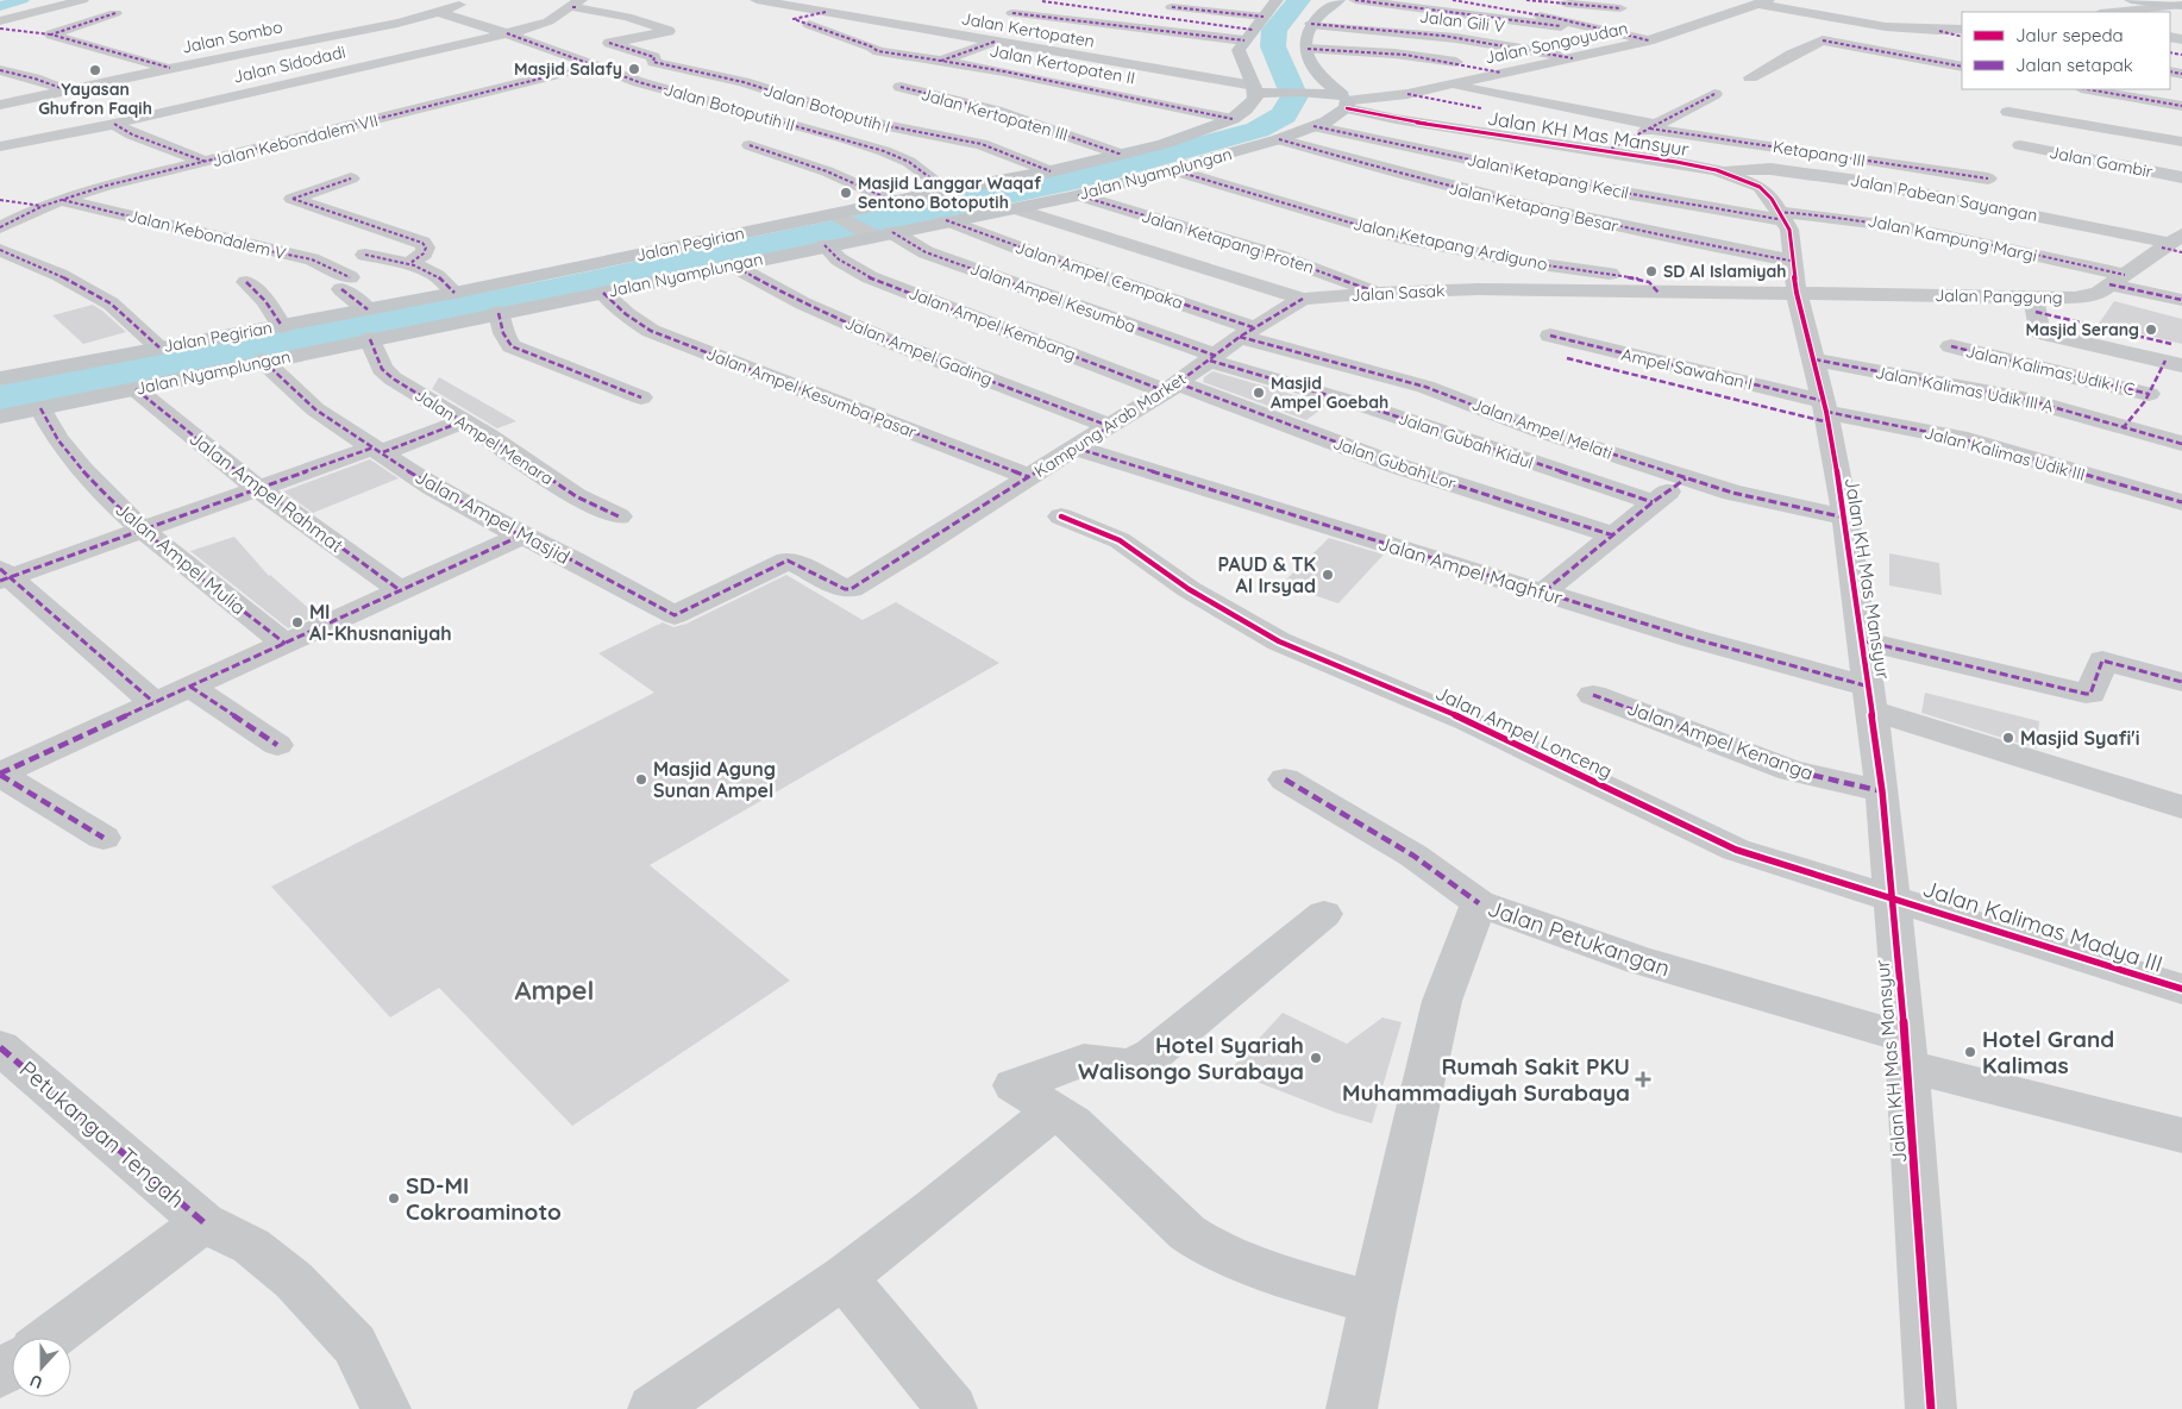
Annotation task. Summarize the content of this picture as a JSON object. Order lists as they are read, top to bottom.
{
  "streets": {
    "main road": ["Jalan Nyamplungan", "Jalan Pegirian"],
    "street": [
      "Jalan Gili V",
      "Jalan Kertopaten",
      "Jalan Sombo",
      "Jalan Songoyudan",
      "Jalan Sidodadi",
      "Jalan Kertopaten II",
      "Jalan Botoputih II",
      "Jalan Botoputih I",
      "Jalan Kertopaten III",
      "Jalan KH Mas Mansyur",
      "Jalan Kebondalem VII",
      "Ketapang III",
      "Jalan Gambir",
      "Jalan Ketapang Kecil",
      "Jalan Pabean Sayangan",
      "Jalan Ketapang Besar",
      "Jalan Kebondalem V",
      "Jalan Kampung Margi",
      "Jalan Ketapang Proten",
      "Jalan Ketapang Ardiguno",
      "Jalan Ampel Cempaka",
      "Jalan Sasak",
      "Jalan Panggung",
      "Jalan Ampel Kesumba",
      "Jalan Ampel Kembang",
      "Jalan Ampel Gading",
      "Ampel Sawahan I",
      "Jalan Kalimas Udik I C",
      "Jalan Kalimas Udik III A",
      "Jalan Ampel Kesumba Pasar",
      "Kampung Arab Market",
      "Jalan Ampel Melati",
      "Jalan Ampel Menara",
      "Jalan Gubah Kidul",
      "Jalan Kalimas Udik III",
      "Jalan Gubah Lor",
      "Jalan Ampel Rahmat",
      "Jalan Ampel Masjid",
      "Jalan Ampel Mulia",
      "Jalan Ampel Maghfur",
      "Jalan Ampel Lonceng",
      "Jalan Ampel Kenanga",
      "Jalan Kalimas Madya III",
      "Jalan Petukangan",
      "Petukangan Tengah"
    ]
  },
  "crossings": [
    ["Jalan Gili V", "Jalan Songoyudan"],
    ["Jalan Kertopaten", "Jalan Kertopaten II"],
    ["Jalan Kertopaten", "Jalan Pegirian"],
    ["Jalan Sombo", "Jalan Botoputih II"],
    ["Jalan Songoyudan", "Jalan KH Mas Mansyur"],
    ["Jalan Songoyudan", "Ketapang III"],
    ["Jalan Songoyudan", "Jalan Nyamplungan"],
    ["Jalan Sidodadi", "Jalan Botoputih II"],
    ["Jalan Kertopaten II", "Jalan Pegirian"],
    ["Jalan Botoputih II", "Jalan Kebondalem VII"],
    ["Jalan Botoputih II", "Jalan Pegirian"],
    ["Jalan Botoputih I", "Jalan Pegirian"],
    ["Jalan Kertopaten III", "Jalan Pegirian"],
    ["Jalan KH Mas Mansyur", "Jalan Nyamplungan"],
    ["Jalan KH Mas Mansyur", "Jalan Ketapang Kecil"],
    ["Jalan KH Mas Mansyur", "Jalan Pabean Sayangan"],
    ["Jalan KH Mas Mansyur", "Jalan Ketapang Besar"],
    ["Jalan KH Mas Mansyur", "Jalan Kampung Margi"],
    ["Jalan KH Mas Mansyur", "Jalan Sasak"],
    ["Jalan KH Mas Mansyur", "Jalan Panggung"],
    ["Jalan KH Mas Mansyur", "Ampel Sawahan I"],
    ["Jalan KH Mas Mansyur", "Jalan Kalimas Udik III A"],
    ["Jalan KH Mas Mansyur", "Jalan Ampel Melati"],
    ["Jalan KH Mas Mansyur", "Jalan Kalimas Udik III"],
    ["Jalan KH Mas Mansyur", "Jalan Ampel Maghfur"],
    ["Jalan KH Mas Mansyur", "Jalan Ampel Lonceng"],
    ["Jalan KH Mas Mansyur", "Jalan Ampel Kenanga"],
    ["Jalan KH Mas Mansyur", "Jalan Kalimas Madya III"],
    ["Jalan KH Mas Mansyur", "Jalan Petukangan"],
    ["Jalan Kebondalem VII", "Jalan Kebondalem V"],
    ["Jalan Nyamplungan", "Jalan Ketapang Kecil"],
    ["Jalan Nyamplungan", "Jalan Ketapang Besar"],
    ["Jalan Nyamplungan", "Jalan Ketapang Proten"],
    ["Jalan Nyamplungan", "Jalan Ketapang Ardiguno"],
    ["Jalan Nyamplungan", "Jalan Ampel Cempaka"],
    ["Jalan Nyamplungan", "Jalan Sasak"],
    ["Jalan Nyamplungan", "Jalan Ampel Kesumba"],
    ["Jalan Nyamplungan", "Jalan Ampel Kembang"],
    ["Jalan Nyamplungan", "Jalan Ampel Gading"],
    ["Jalan Nyamplungan", "Jalan Ampel Kesumba Pasar"],
    ["Jalan Nyamplungan", "Jalan Ampel Menara"],
    ["Jalan Nyamplungan", "Jalan Ampel Rahmat"],
    ["Jalan Nyamplungan", "Jalan Ampel Masjid"],
    ["Jalan Nyamplungan", "Jalan Ampel Mulia"],
    ["Jalan Ketapang Kecil", "Jalan Kampung Margi"],
    ["Jalan Pabean Sayangan", "Jalan Panggung"],
    ["Jalan Ketapang Besar", "Jalan Sasak"],
    ["Jalan Ketapang Besar", "Jalan Panggung"],
    ["Jalan Kebondalem V", "Jalan Pegirian"],
    ["Jalan Kampung Margi", "Jalan Panggung"],
    ["Jalan Ketapang Proten", "Jalan Sasak"],
    ["Jalan Pegirian", "Jalan Ampel Kesumba"],
    ["Jalan Pegirian", "Jalan Ampel Kembang"],
    ["Jalan Ketapang Ardiguno", "Jalan Sasak"],
    ["Jalan Ampel Cempaka", "Kampung Arab Market"],
    ["Jalan Ampel Cempaka", "Jalan Ampel Melati"],
    ["Jalan Sasak", "Jalan Panggung"],
    ["Jalan Sasak", "Kampung Arab Market"],
    ["Jalan Ampel Kesumba", "Jalan Ampel Kembang"],
    ["Jalan Ampel Kesumba", "Kampung Arab Market"],
    ["Jalan Ampel Kesumba", "Jalan Gubah Kidul"],
    ["Jalan Ampel Kembang", "Kampung Arab Market"],
    ["Jalan Ampel Kembang", "Jalan Gubah Lor"],
    ["Jalan Ampel Gading", "Kampung Arab Market"],
    ["Ampel Sawahan I", "Jalan Kalimas Udik III"],
    ["Jalan Ampel Kesumba Pasar", "Kampung Arab Market"],
    ["Kampung Arab Market", "Jalan Ampel Melati"],
    ["Kampung Arab Market", "Jalan Gubah Kidul"],
    ["Kampung Arab Market", "Jalan Gubah Lor"],
    ["Kampung Arab Market", "Jalan Ampel Masjid"],
    ["Kampung Arab Market", "Jalan Ampel Maghfur"],
    ["Jalan Ampel Lonceng", "Jalan Kalimas Madya III"]
  ],
  "districts": ["Ampel"],
  "places": {
    "other": [
      "Masjid Salafy",
      "Yayasan Ghufron Faqih",
      "Masjid Langgar Waqaf Sentono Botoputih",
      "SD Al Islamiyah",
      "Masjid Serang",
      "Masjid Ampel Goebah",
      "PAUD & TK Al Irsyad",
      "MI Al-Khusnaniyah",
      "Masjid Syafi'i",
      "Masjid Agung Sunan Ampel",
      "Hotel Grand Kalimas",
      "Hotel Syariah Walisongo Surabaya",
      "SD-MI Cokroaminoto"
    ],
    "health": ["Rumah Sakit PKU Muhammadiyah Surabaya"]
  },
  "legend": ["Jalur sepeda", "Jalan setapak"],
  "north": "bottom"
}
